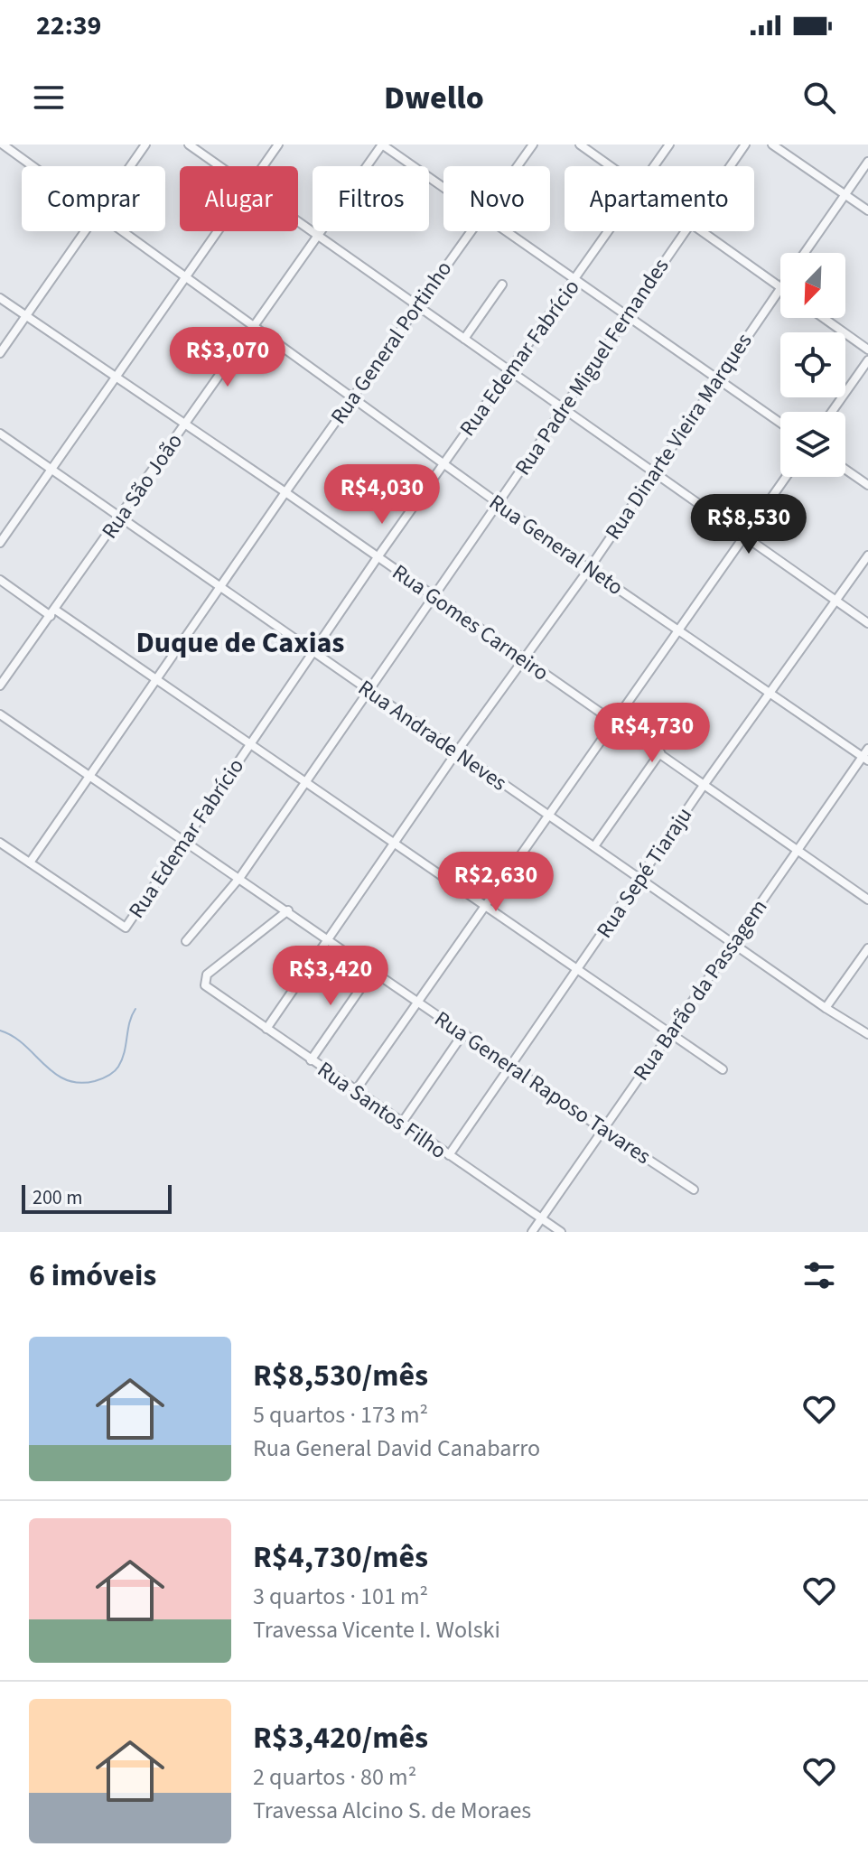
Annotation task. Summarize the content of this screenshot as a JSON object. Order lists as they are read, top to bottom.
{
  "streets": {
    "street": [
      "Rua General Portinho",
      "Rua Edemar Fabrício",
      "Rua Padre Miguel Fernandes",
      "Rua Dinarte Vieira Marques",
      "Rua São João",
      "Rua General Neto",
      "Rua Gomes Carneiro",
      "Rua Andrade Neves",
      "Rua Sepé Tiaraju",
      "Rua Barão da Passagem",
      "Rua General Raposo Tavares",
      "Rua Santos Filho"
    ]
  },
  "crossings": [
    ["Rua General Portinho", "Rua Edemar Fabrício"],
    ["Rua General Portinho", "Rua General Neto"],
    ["Rua General Portinho", "Rua Gomes Carneiro"],
    ["Rua General Portinho", "Rua Andrade Neves"],
    ["Rua General Portinho", "Rua General Raposo Tavares"],
    ["Rua Edemar Fabrício", "Rua General Neto"],
    ["Rua Edemar Fabrício", "Rua Gomes Carneiro"],
    ["Rua Edemar Fabrício", "Rua Andrade Neves"],
    ["Rua Edemar Fabrício", "Rua General Raposo Tavares"],
    ["Rua Padre Miguel Fernandes", "Rua General Neto"],
    ["Rua Padre Miguel Fernandes", "Rua Gomes Carneiro"],
    ["Rua Padre Miguel Fernandes", "Rua Andrade Neves"],
    ["Rua Padre Miguel Fernandes", "Rua General Raposo Tavares"],
    ["Rua Dinarte Vieira Marques", "Rua General Neto"],
    ["Rua Dinarte Vieira Marques", "Rua Gomes Carneiro"],
    ["Rua Dinarte Vieira Marques", "Rua Andrade Neves"],
    ["Rua Dinarte Vieira Marques", "Rua General Raposo Tavares"],
    ["Rua Dinarte Vieira Marques", "Rua Santos Filho"],
    ["Rua São João", "Rua General Neto"],
    ["Rua São João", "Rua Gomes Carneiro"],
    ["Rua São João", "Rua Andrade Neves"],
    ["Rua General Neto", "Rua Sepé Tiaraju"],
    ["Rua General Neto", "Rua Barão da Passagem"],
    ["Rua Gomes Carneiro", "Rua Sepé Tiaraju"],
    ["Rua Gomes Carneiro", "Rua Barão da Passagem"],
    ["Rua Andrade Neves", "Rua Sepé Tiaraju"],
    ["Rua Andrade Neves", "Rua Barão da Passagem"],
    ["Rua Sepé Tiaraju", "Rua General Raposo Tavares"],
    ["Rua Sepé Tiaraju", "Rua Santos Filho"],
    ["Rua Barão da Passagem", "Rua General Raposo Tavares"],
    ["Rua Barão da Passagem", "Rua Santos Filho"],
    ["Rua General Raposo Tavares", "Rua Santos Filho"]
  ],
  "districts": ["Duque de Caxias"],
  "scale_bar": "200 m",
  "north": "bottom left",
  "page": {
    "status": "22:39",
    "header": "Dwello",
    "chip": [
      "Comprar",
      "Alugar",
      "Filtros",
      "Novo",
      "Apartamento"
    ],
    "price": [
      "R$3,070",
      "R$4,030",
      "R$8,530",
      "R$4,730",
      "R$2,630",
      "R$3,420"
    ],
    "scale": "200 m",
    "heading": "6 imóveis",
    "list": [
      {
        "name": "R$8,530/mês",
        "note": "5 quartos · 173 m² · Rua General David Canabarro"
      },
      {
        "name": "R$4,730/mês",
        "note": "3 quartos · 101 m² · Travessa Vicente I. Wolski"
      },
      {
        "name": "R$3,420/mês",
        "note": "2 quartos · 80 m² · Travessa Alcino S. de Moraes"
      }
    ]
  }
}
